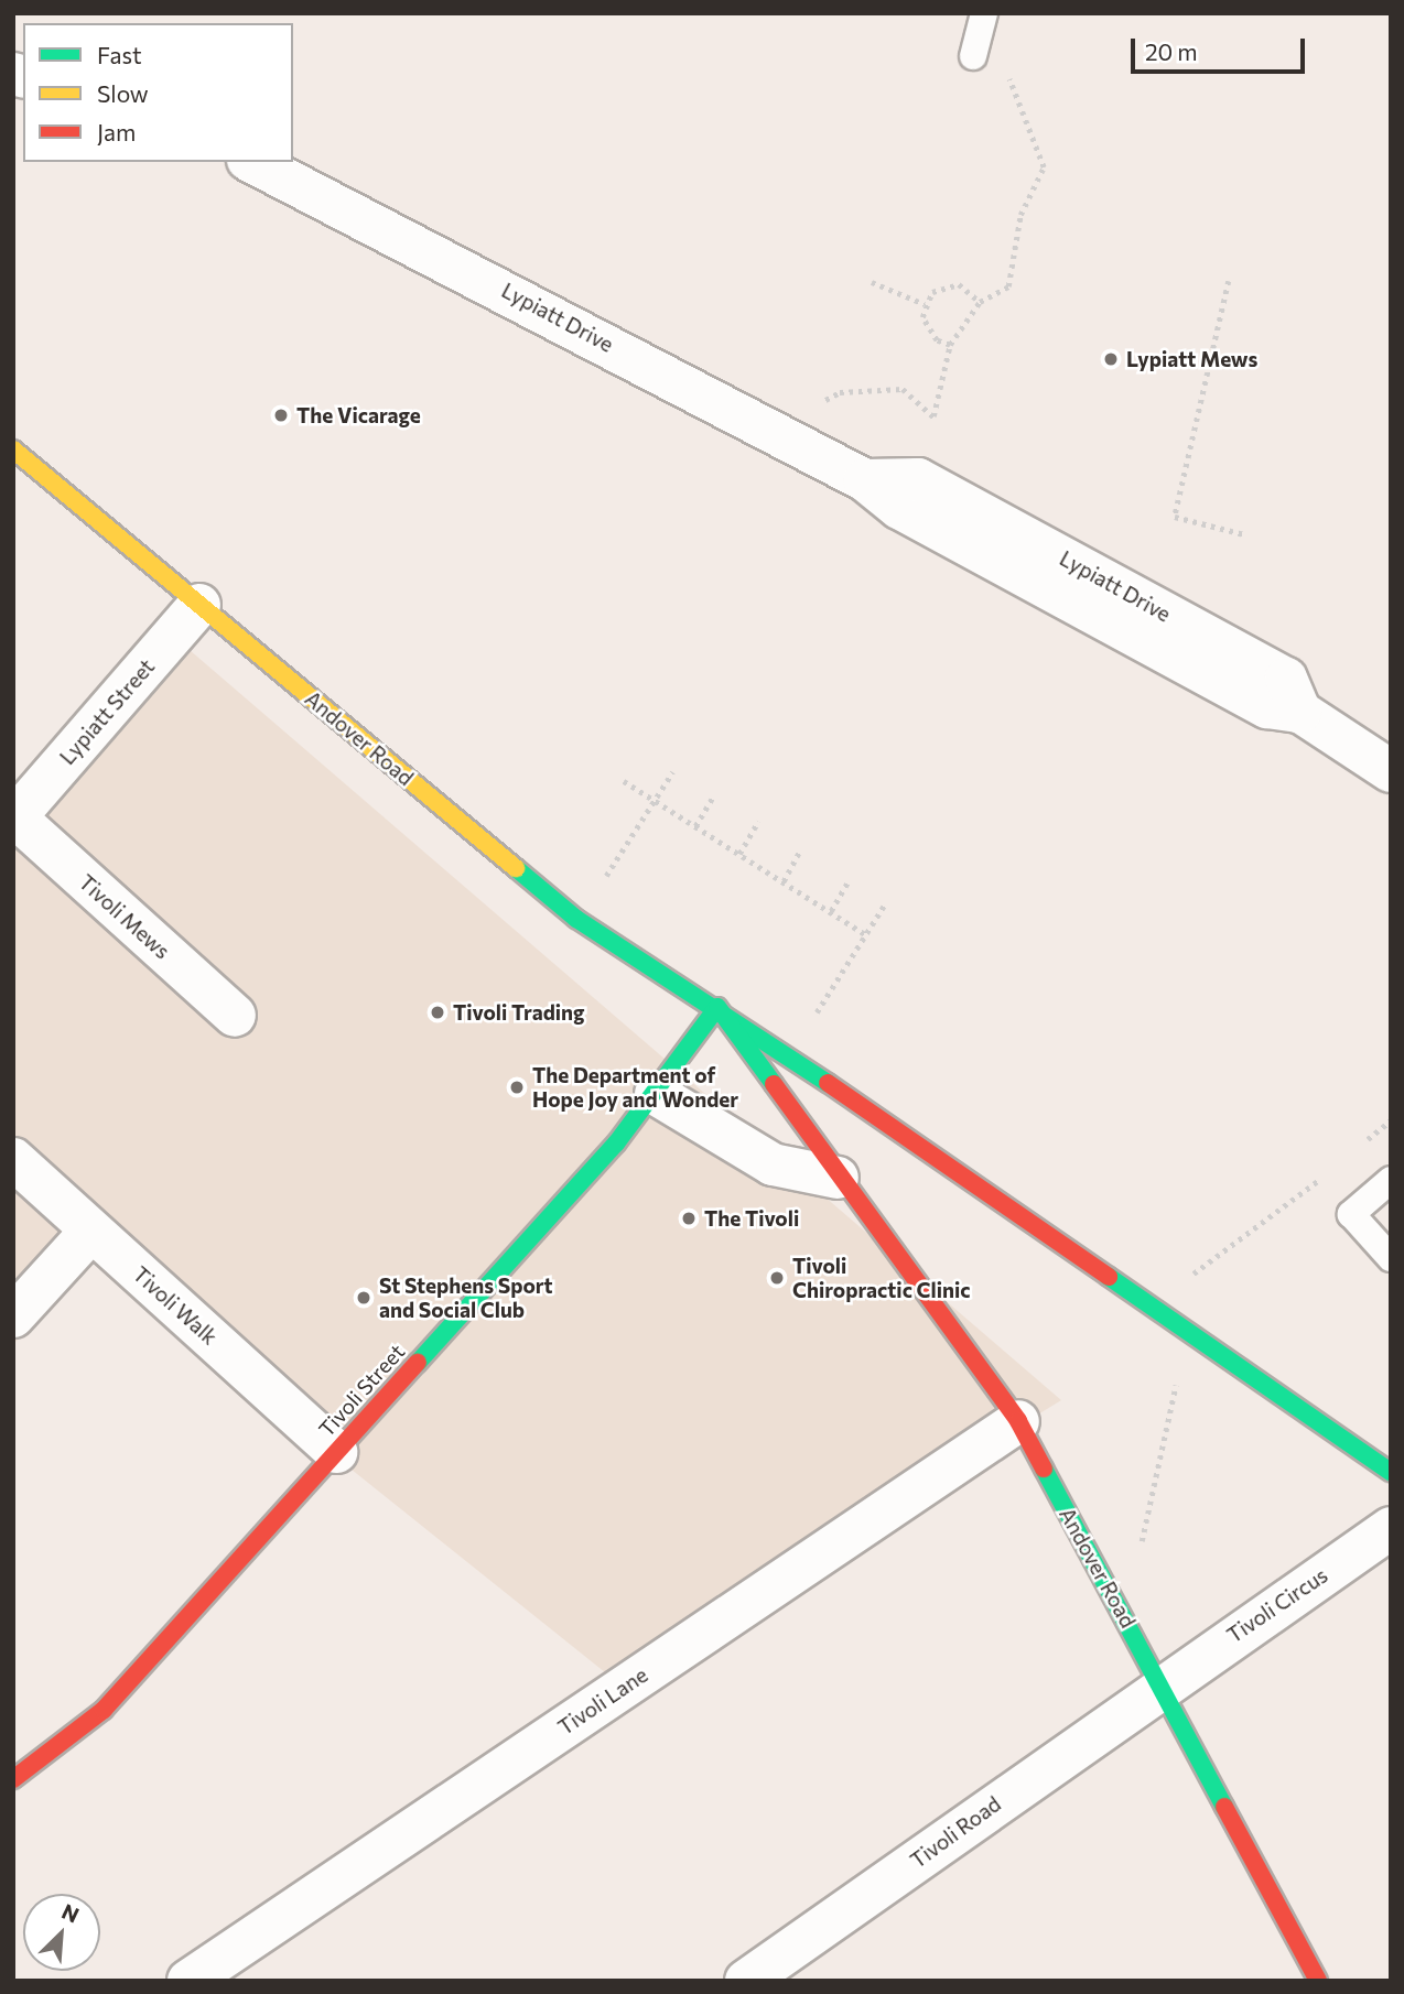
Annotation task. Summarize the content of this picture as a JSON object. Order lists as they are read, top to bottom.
{
  "streets": {
    "main road": ["Andover Road", "Tivoli Street"],
    "street": [
      "Lypiatt Drive",
      "Lypiatt Street",
      "Tivoli Mews",
      "Tivoli Walk",
      "Tivoli Circus",
      "Tivoli Lane",
      "Tivoli Road"
    ]
  },
  "crossings": [
    ["Lypiatt Street", "Andover Road"],
    ["Lypiatt Street", "Tivoli Mews"],
    ["Andover Road", "Tivoli Street"],
    ["Andover Road", "Tivoli Circus"],
    ["Andover Road", "Tivoli Lane"],
    ["Andover Road", "Tivoli Road"],
    ["Tivoli Walk", "Tivoli Street"],
    ["Tivoli Circus", "Tivoli Road"]
  ],
  "places": [
    "Lypiatt Mews",
    "The Vicarage",
    "Tivoli Trading",
    "The Department of Hope Joy and Wonder",
    "The Tivoli",
    "Tivoli Chiropractic Clinic",
    "St Stephens Sport and Social Club"
  ],
  "legend": ["Fast", "Slow", "Jam"],
  "scale_bar": "20 m",
  "north": "top right"
}
